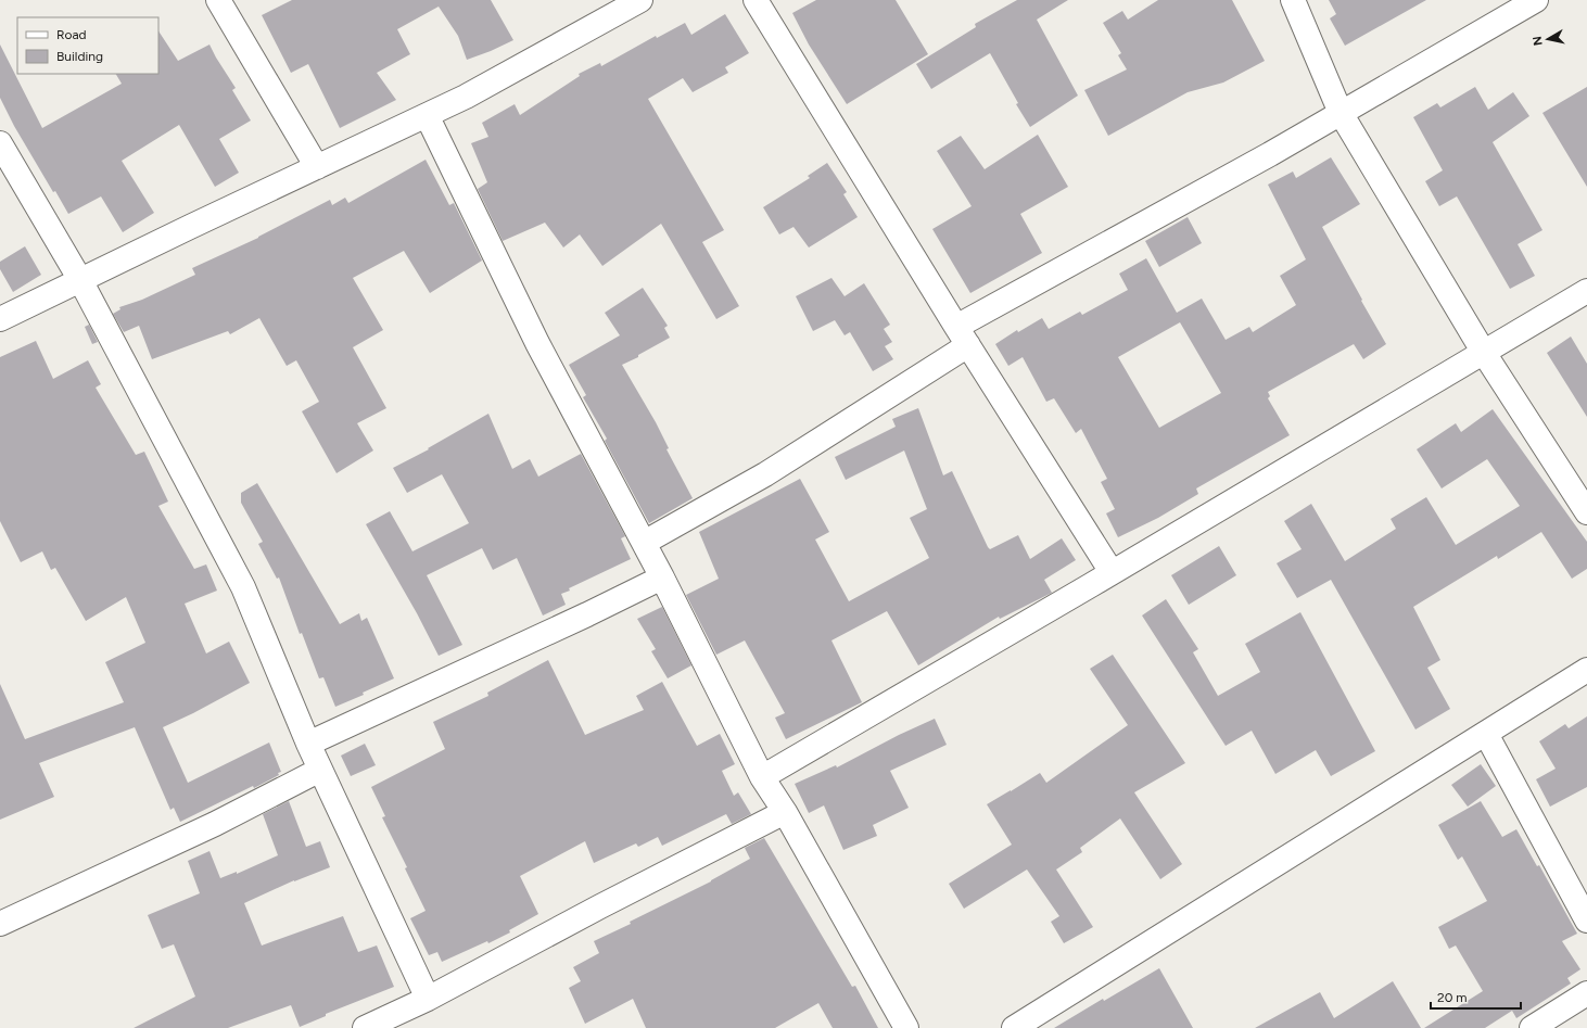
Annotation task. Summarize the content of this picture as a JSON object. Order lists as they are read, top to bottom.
{
  "legend": ["Road", "Building"],
  "scale_bar": "20 m",
  "north": "left"
}
